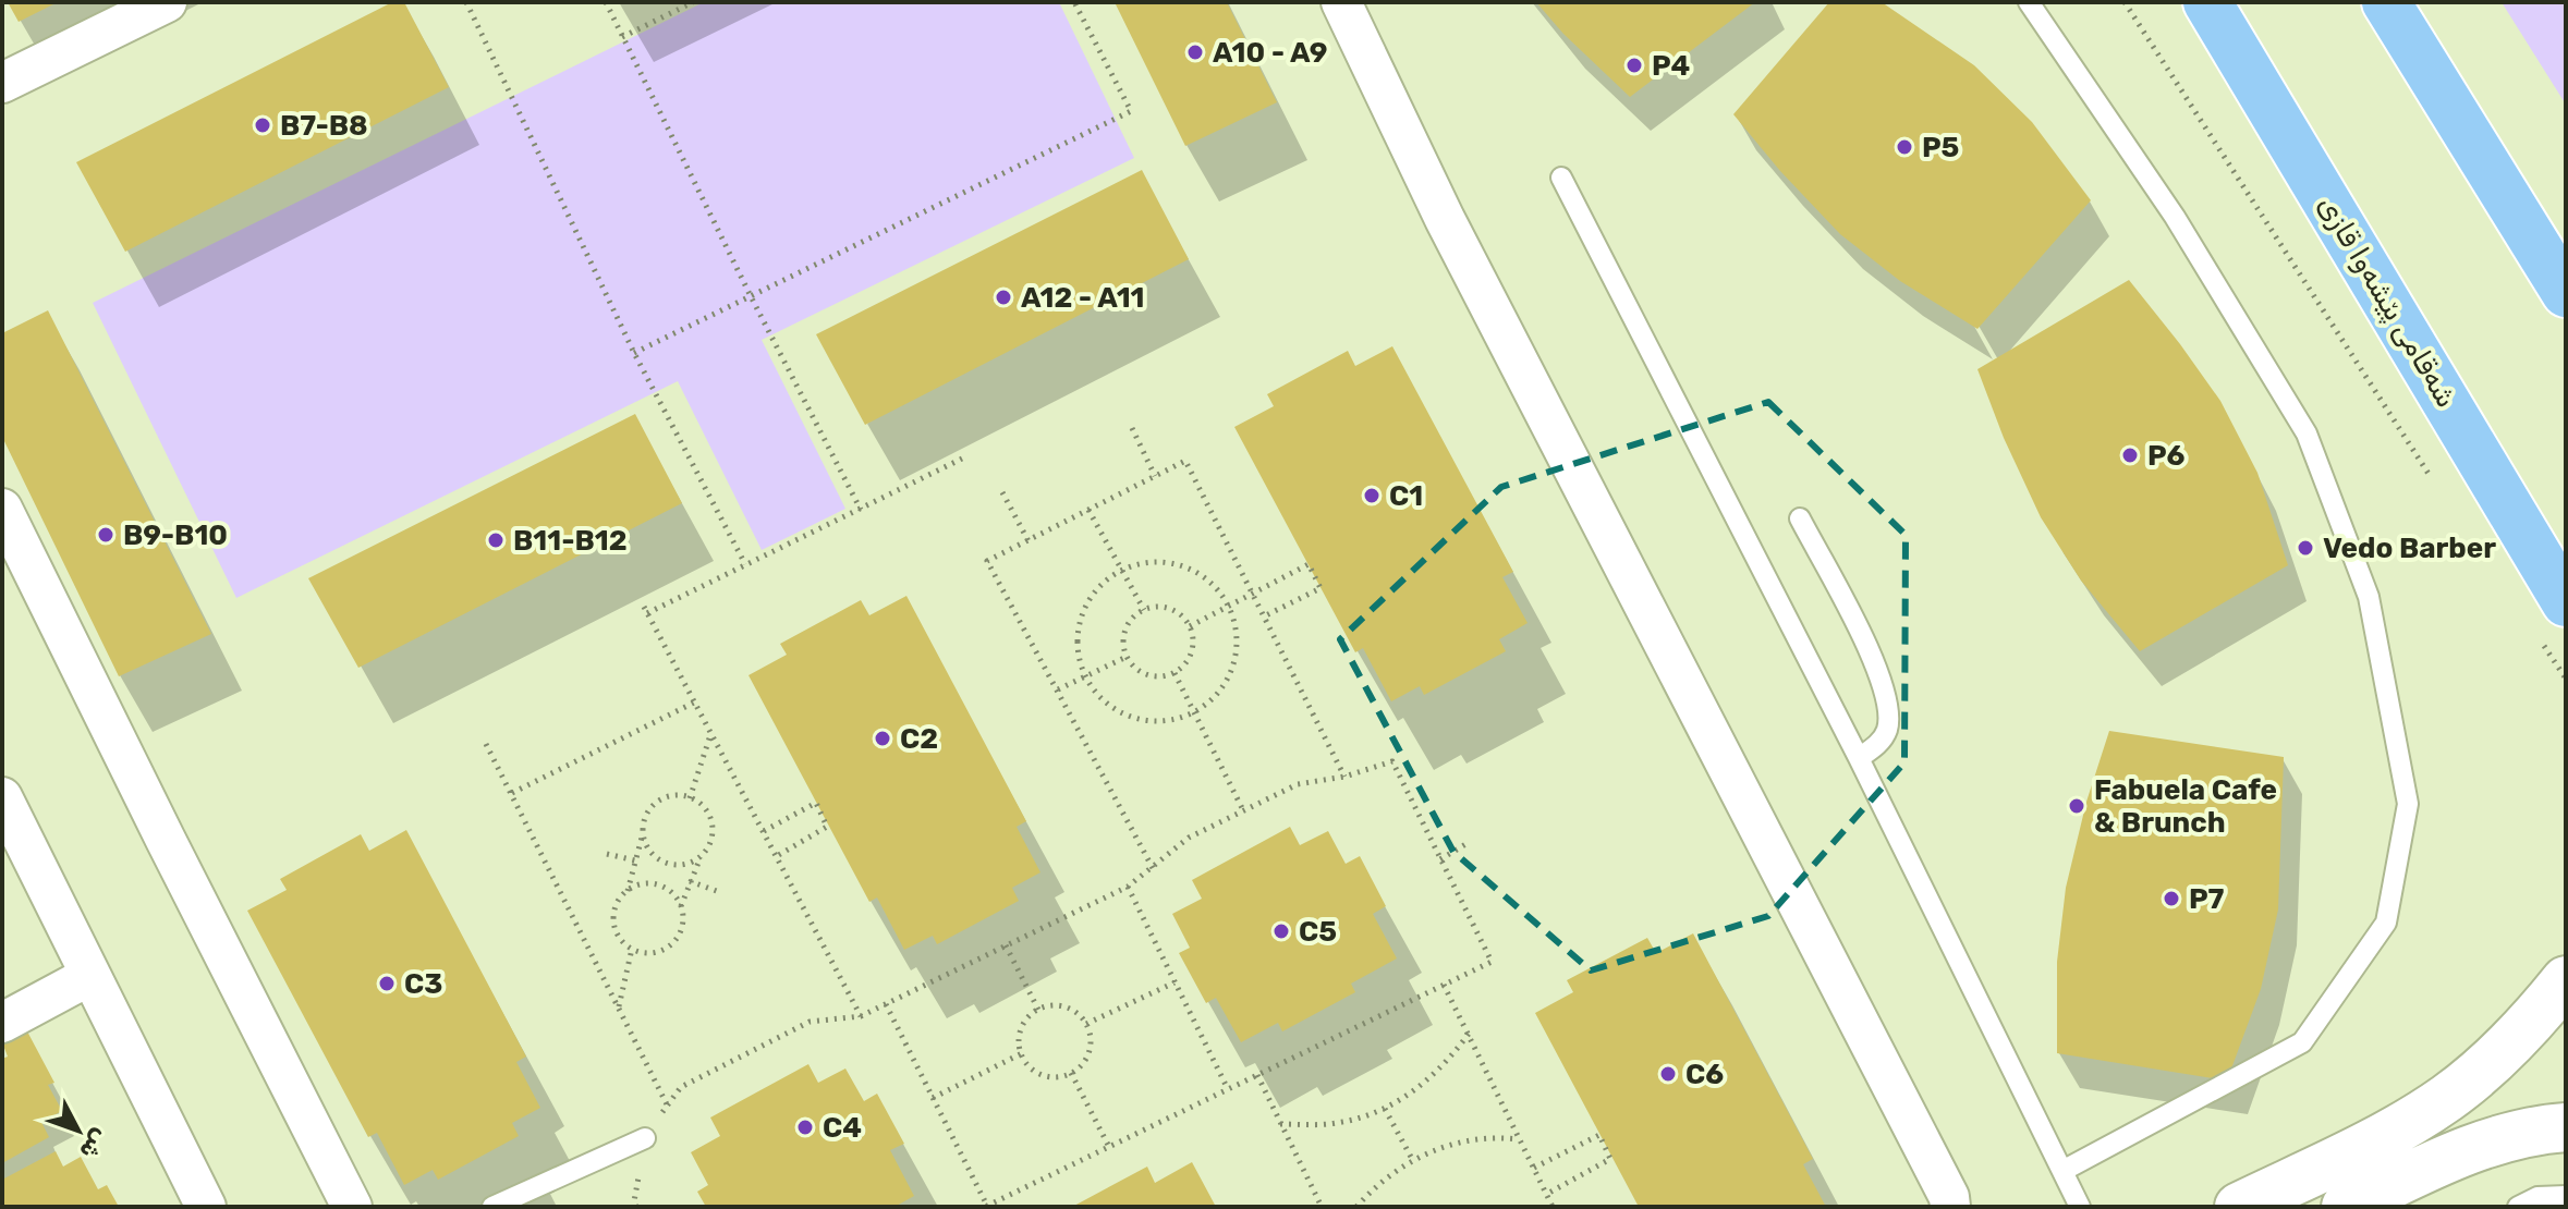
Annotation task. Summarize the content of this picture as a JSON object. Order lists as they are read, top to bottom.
{
  "streets": {
    "highway": ["شەقامی پێشەوا قازی"]
  },
  "places": [
    "A10 - A9",
    "P4",
    "B7-B8",
    "P5",
    "A12 - A11",
    "P6",
    "C1",
    "B9-B10",
    "B11-B12",
    "Vedo Barber",
    "C2",
    "Fabuela Cafe & Brunch",
    "P7",
    "C5",
    "C3",
    "C6",
    "C4"
  ],
  "north": "bottom right"
}
